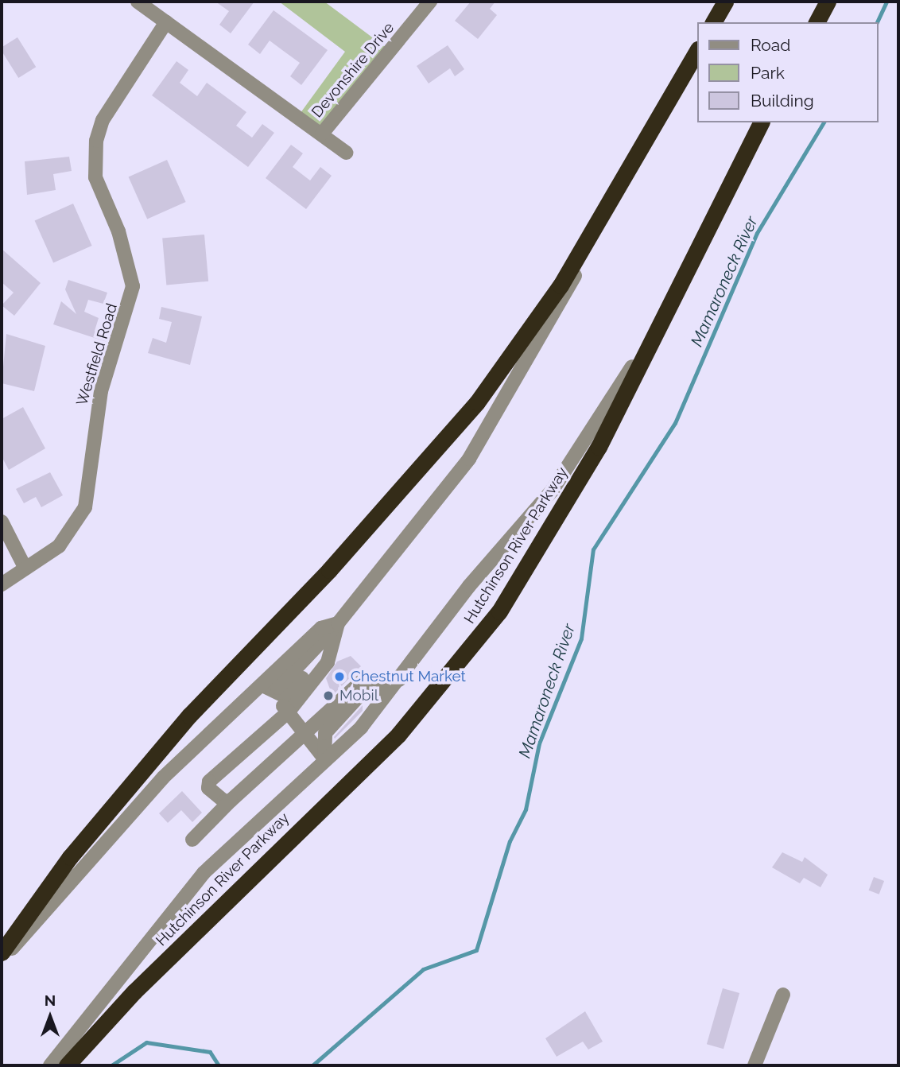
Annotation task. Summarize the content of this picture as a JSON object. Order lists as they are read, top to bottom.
{
  "streets": {
    "highway": ["Hutchinson River Parkway"],
    "street": ["Devonshire Drive", "Westfield Road"]
  },
  "water": ["Mamaroneck River"],
  "places": ["Chestnut Market", "Mobil"],
  "legend": ["Road", "Park", "Building"],
  "north": "top"
}
